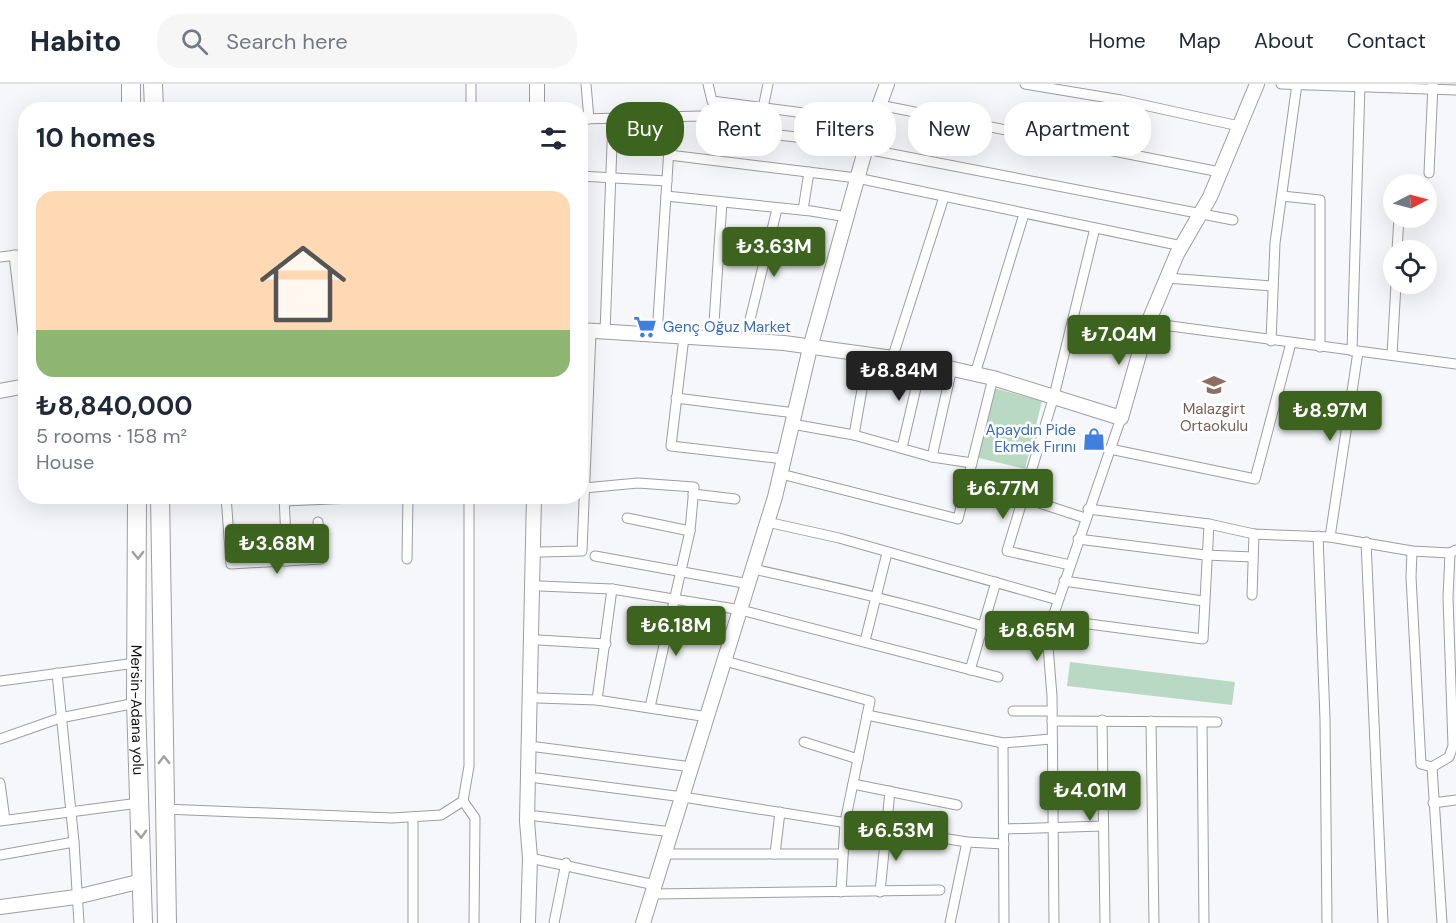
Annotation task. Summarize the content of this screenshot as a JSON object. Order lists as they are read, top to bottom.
{
  "streets": {
    "highway": ["Mersin-Adana yolu"]
  },
  "places": {
    "supermarket": ["Genç Oğuz Market"],
    "school or university": ["Malazgirt Ortaokulu"],
    "shop": ["Apaydın Pide Ekmek Fırını"]
  },
  "north": "right",
  "page": {
    "header": "Habito",
    "search": "Search here",
    "nav": [
      "Home",
      "Map",
      "About",
      "Contact"
    ],
    "chip": [
      "Buy",
      "Rent",
      "Filters",
      "New",
      "Apartment"
    ],
    "heading": "10 homes",
    "list": [
      {
        "name": "₺8,840,000",
        "note": "5 rooms · 158 m² · House"
      }
    ],
    "price": [
      "₺3.63M",
      "₺7.04M",
      "₺8.84M",
      "₺8.97M",
      "₺6.77M",
      "₺3.68M",
      "₺6.18M",
      "₺8.65M",
      "₺4.01M",
      "₺6.53M"
    ]
  }
}
